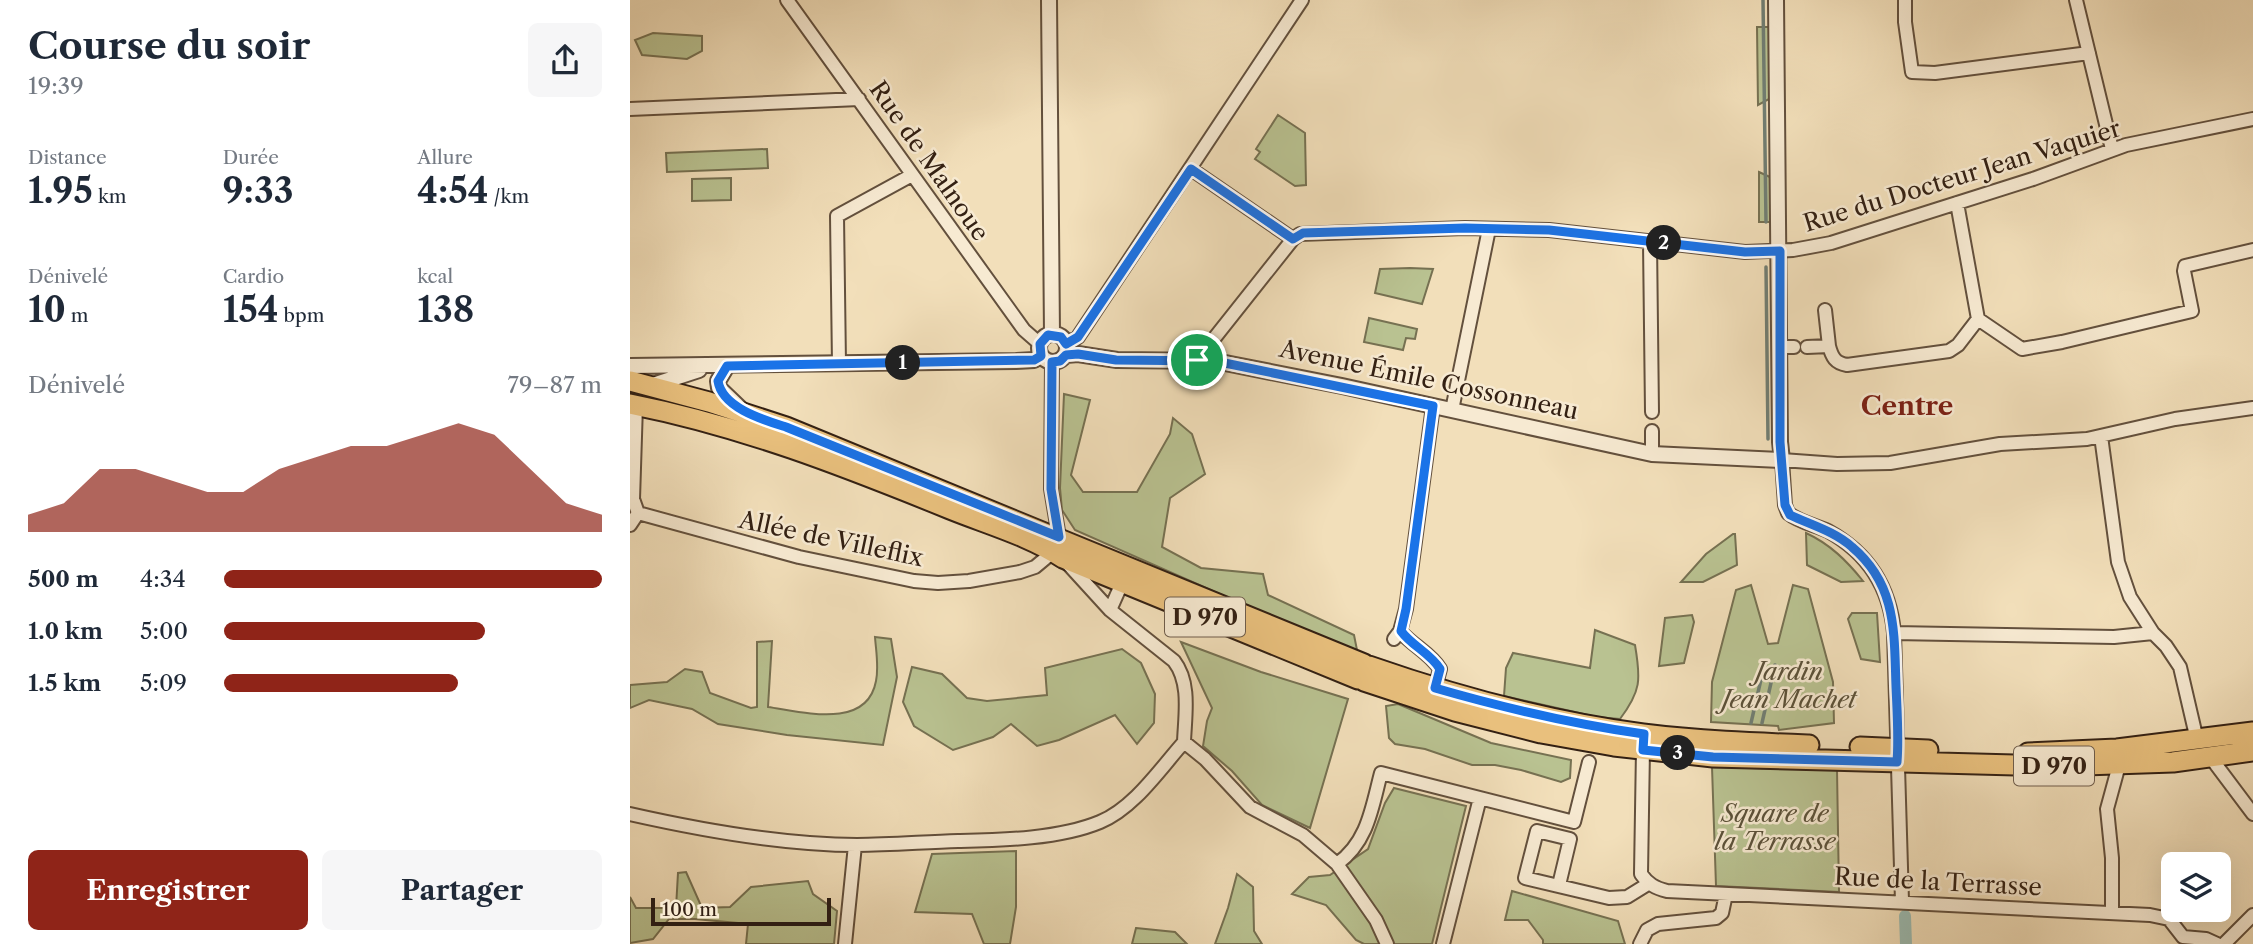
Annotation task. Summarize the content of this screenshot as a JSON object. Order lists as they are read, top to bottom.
{
  "streets": {
    "main road": ["D 970"],
    "street": [
      "Rue de Malnoue",
      "Rue du Docteur Jean Vaquier",
      "Avenue Émile Cossonneau",
      "Allée de Villeflix",
      "Rue de la Terrasse"
    ]
  },
  "crossings": [
    ["Rue de Malnoue", "Avenue Émile Cossonneau"],
    ["Allée de Villeflix", "D 970"]
  ],
  "districts": ["Centre"],
  "parks": ["Jardin Jean Machet", "Square de la Terrasse"],
  "scale_bar": "100 m",
  "page": {
    "heading": ["Course du soir", "19:39"],
    "stats": [
      ["Distance", "1.95 km"],
      ["Durée", "9:33"],
      ["Allure", "4:54 /km"],
      ["Dénivelé", "10 m"],
      ["Cardio", "154 bpm"],
      ["kcal", "138"]
    ],
    "pins": ["2", "1", "3"],
    "chart": ["Dénivelé", "79–87 m"],
    "list": [
      {
        "name": "500 m",
        "note": "4:34"
      },
      {
        "name": "1.0 km",
        "note": "5:00"
      },
      {
        "name": "1.5 km",
        "note": "5:09"
      }
    ],
    "buttons": ["Enregistrer", "Partager"],
    "scale": "100 m"
  }
}
